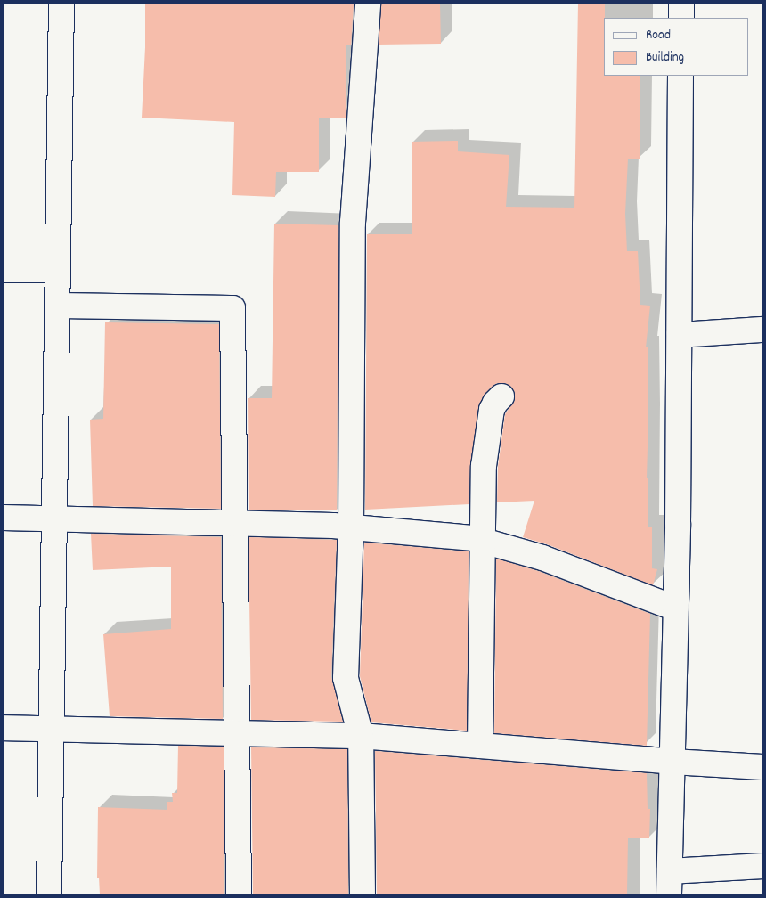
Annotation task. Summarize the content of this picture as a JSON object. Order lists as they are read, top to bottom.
{
  "legend": ["Road", "Building"]
}
